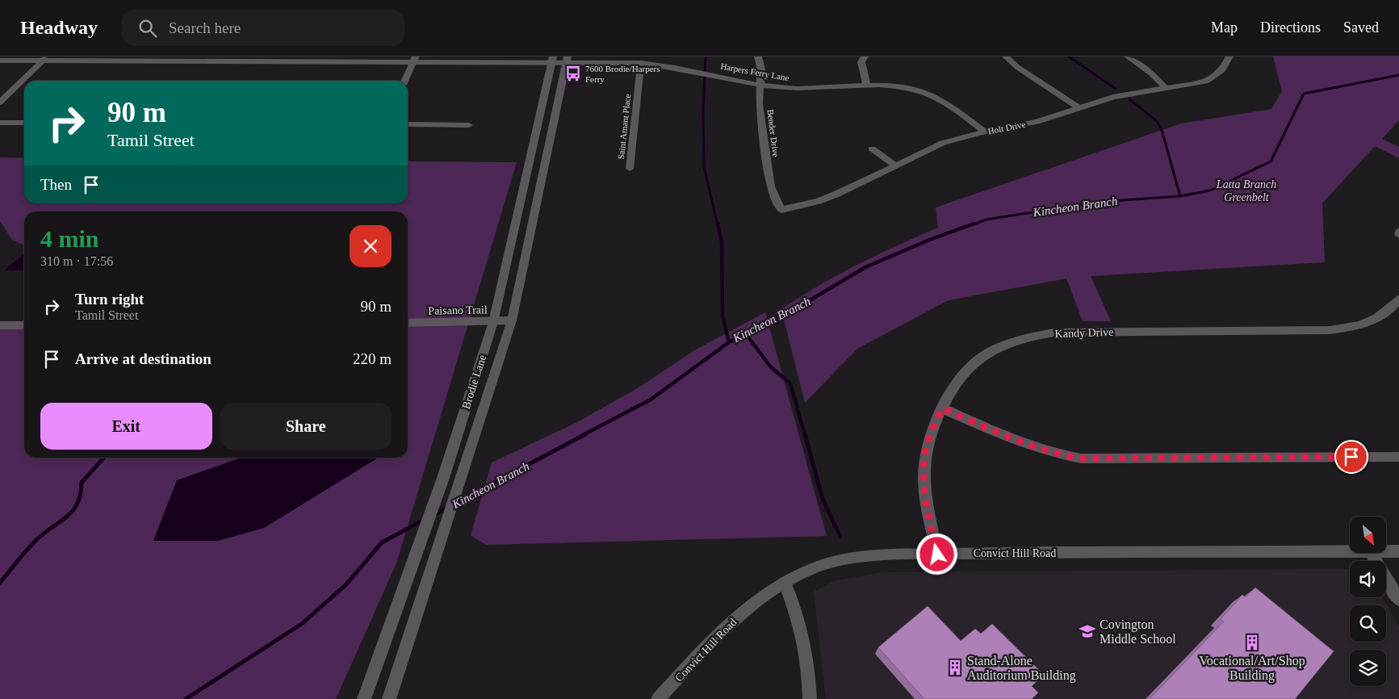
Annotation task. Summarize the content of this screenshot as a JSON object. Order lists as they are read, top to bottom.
{
  "streets": {
    "street": [
      "Harpers Ferry Lane",
      "Saint Amant Place",
      "Holt Drive",
      "Bender Drive",
      "Paisano Trail",
      "Kandy Drive",
      "Brodie Lane",
      "Convict Hill Road"
    ]
  },
  "crossings": [
    ["Harpers Ferry Lane", "Saint Amant Place"],
    ["Harpers Ferry Lane", "Holt Drive"],
    ["Harpers Ferry Lane", "Bender Drive"],
    ["Harpers Ferry Lane", "Brodie Lane"],
    ["Holt Drive", "Bender Drive"],
    ["Paisano Trail", "Brodie Lane"],
    ["Kandy Drive", "Convict Hill Road"]
  ],
  "water": ["Kincheon Branch"],
  "parks": ["Latta Branch Greenbelt"],
  "places": {
    "bus stop": ["7600 Brodie/Harpers Ferry"],
    "school or university": ["Covington Middle School"],
    "building": ["Vocational/Art/Shop Building", "Stand-Alone Auditorium Building"]
  },
  "north": "bottom right",
  "page": {
    "header": "Headway",
    "search": "Search here",
    "nav": ["Map", "Directions", "Saved"],
    "turn": ["90 m", "Tamil Street"],
    "then": "Then",
    "heading": ["4 min", "310 m · 17:56"],
    "list": [
      {
        "name": "Turn right",
        "note": "Tamil Street",
        "value": "90 m"
      },
      {
        "name": "Arrive at destination",
        "value": "220 m"
      }
    ],
    "buttons": ["Exit", "Share"]
  }
}
